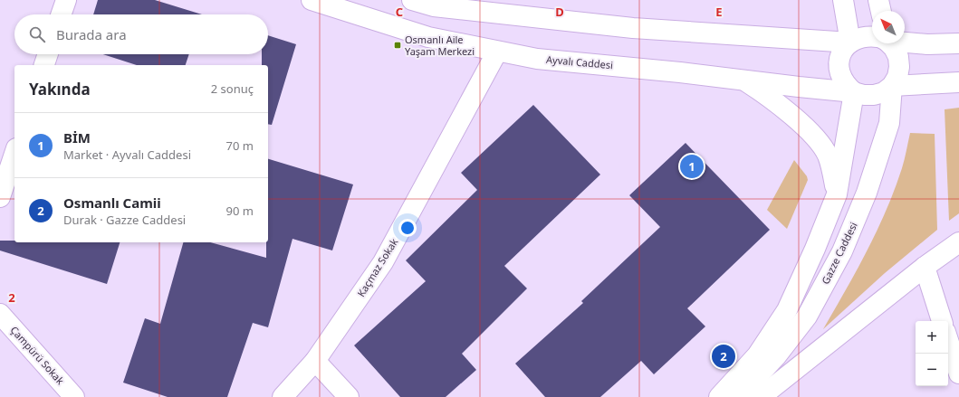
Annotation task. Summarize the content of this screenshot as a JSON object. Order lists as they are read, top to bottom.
{
  "streets": {
    "main road": [
      "Ayvalı Caddesi",
      "Gazze Caddesi",
      "Kaçmaz Sokak",
      "Çampürü Sokak"
    ]
  },
  "crossings": [
    ["Ayvalı Caddesi", "Gazze Caddesi"],
    ["Ayvalı Caddesi", "Kaçmaz Sokak"]
  ],
  "places": {
    "transit": ["Osmanlı Aile Yaşam Merkezi"]
  },
  "north": "top left",
  "page": {
    "search": "Burada ara",
    "heading": ["Yakında", "2 sonuç"],
    "list": [
      {
        "mark": "1",
        "name": "BİM",
        "note": "Market · Ayvalı Caddesi",
        "value": "70 m"
      },
      {
        "mark": "2",
        "name": "Osmanlı Camii",
        "note": "Durak · Gazze Caddesi",
        "value": "90 m"
      }
    ],
    "pins": ["1", "2"],
    "map_buttons": ["+", "−"]
  },
  "grid": {
    "columns": ["C", "D", "E"],
    "rows": ["2"]
  }
}
